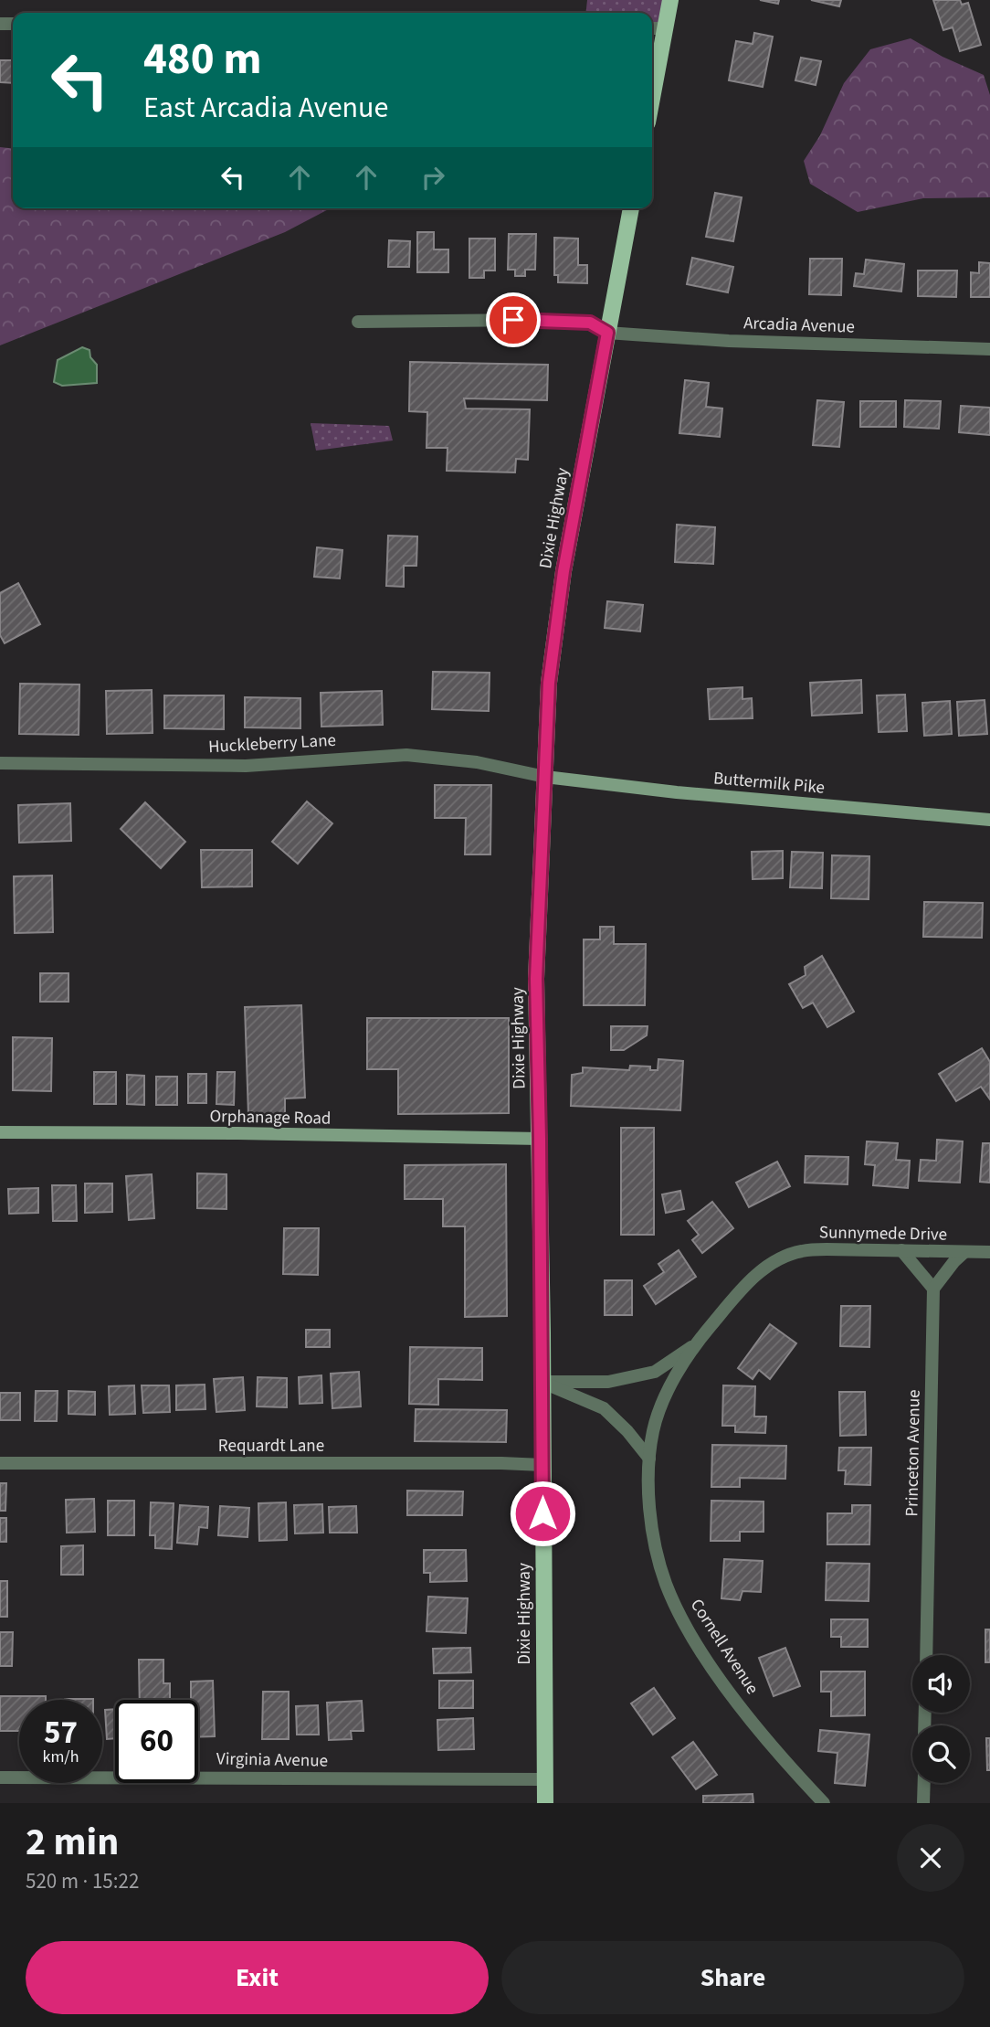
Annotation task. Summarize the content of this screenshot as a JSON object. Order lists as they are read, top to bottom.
{
  "streets": {
    "main road": ["Dixie Highway", "Buttermilk Pike", "Orphanage Road"],
    "street": [
      "Arcadia Avenue",
      "Huckleberry Lane",
      "Sunnymede Drive",
      "Requardt Lane",
      "Princeton Avenue",
      "Cornell Avenue",
      "Virginia Avenue"
    ]
  },
  "crossings": [
    ["Arcadia Avenue", "Dixie Highway"],
    ["Dixie Highway", "Huckleberry Lane"],
    ["Dixie Highway", "Buttermilk Pike"],
    ["Dixie Highway", "Orphanage Road"],
    ["Dixie Highway", "Requardt Lane"],
    ["Dixie Highway", "Virginia Avenue"],
    ["Huckleberry Lane", "Buttermilk Pike"],
    ["Sunnymede Drive", "Cornell Avenue"]
  ],
  "page": {
    "turn": ["480 m", "East Arcadia Avenue"],
    "speed": "57 km/h",
    "limit": "60",
    "heading": ["2 min", "520 m · 15:22"],
    "buttons": ["Exit", "Share"]
  }
}
